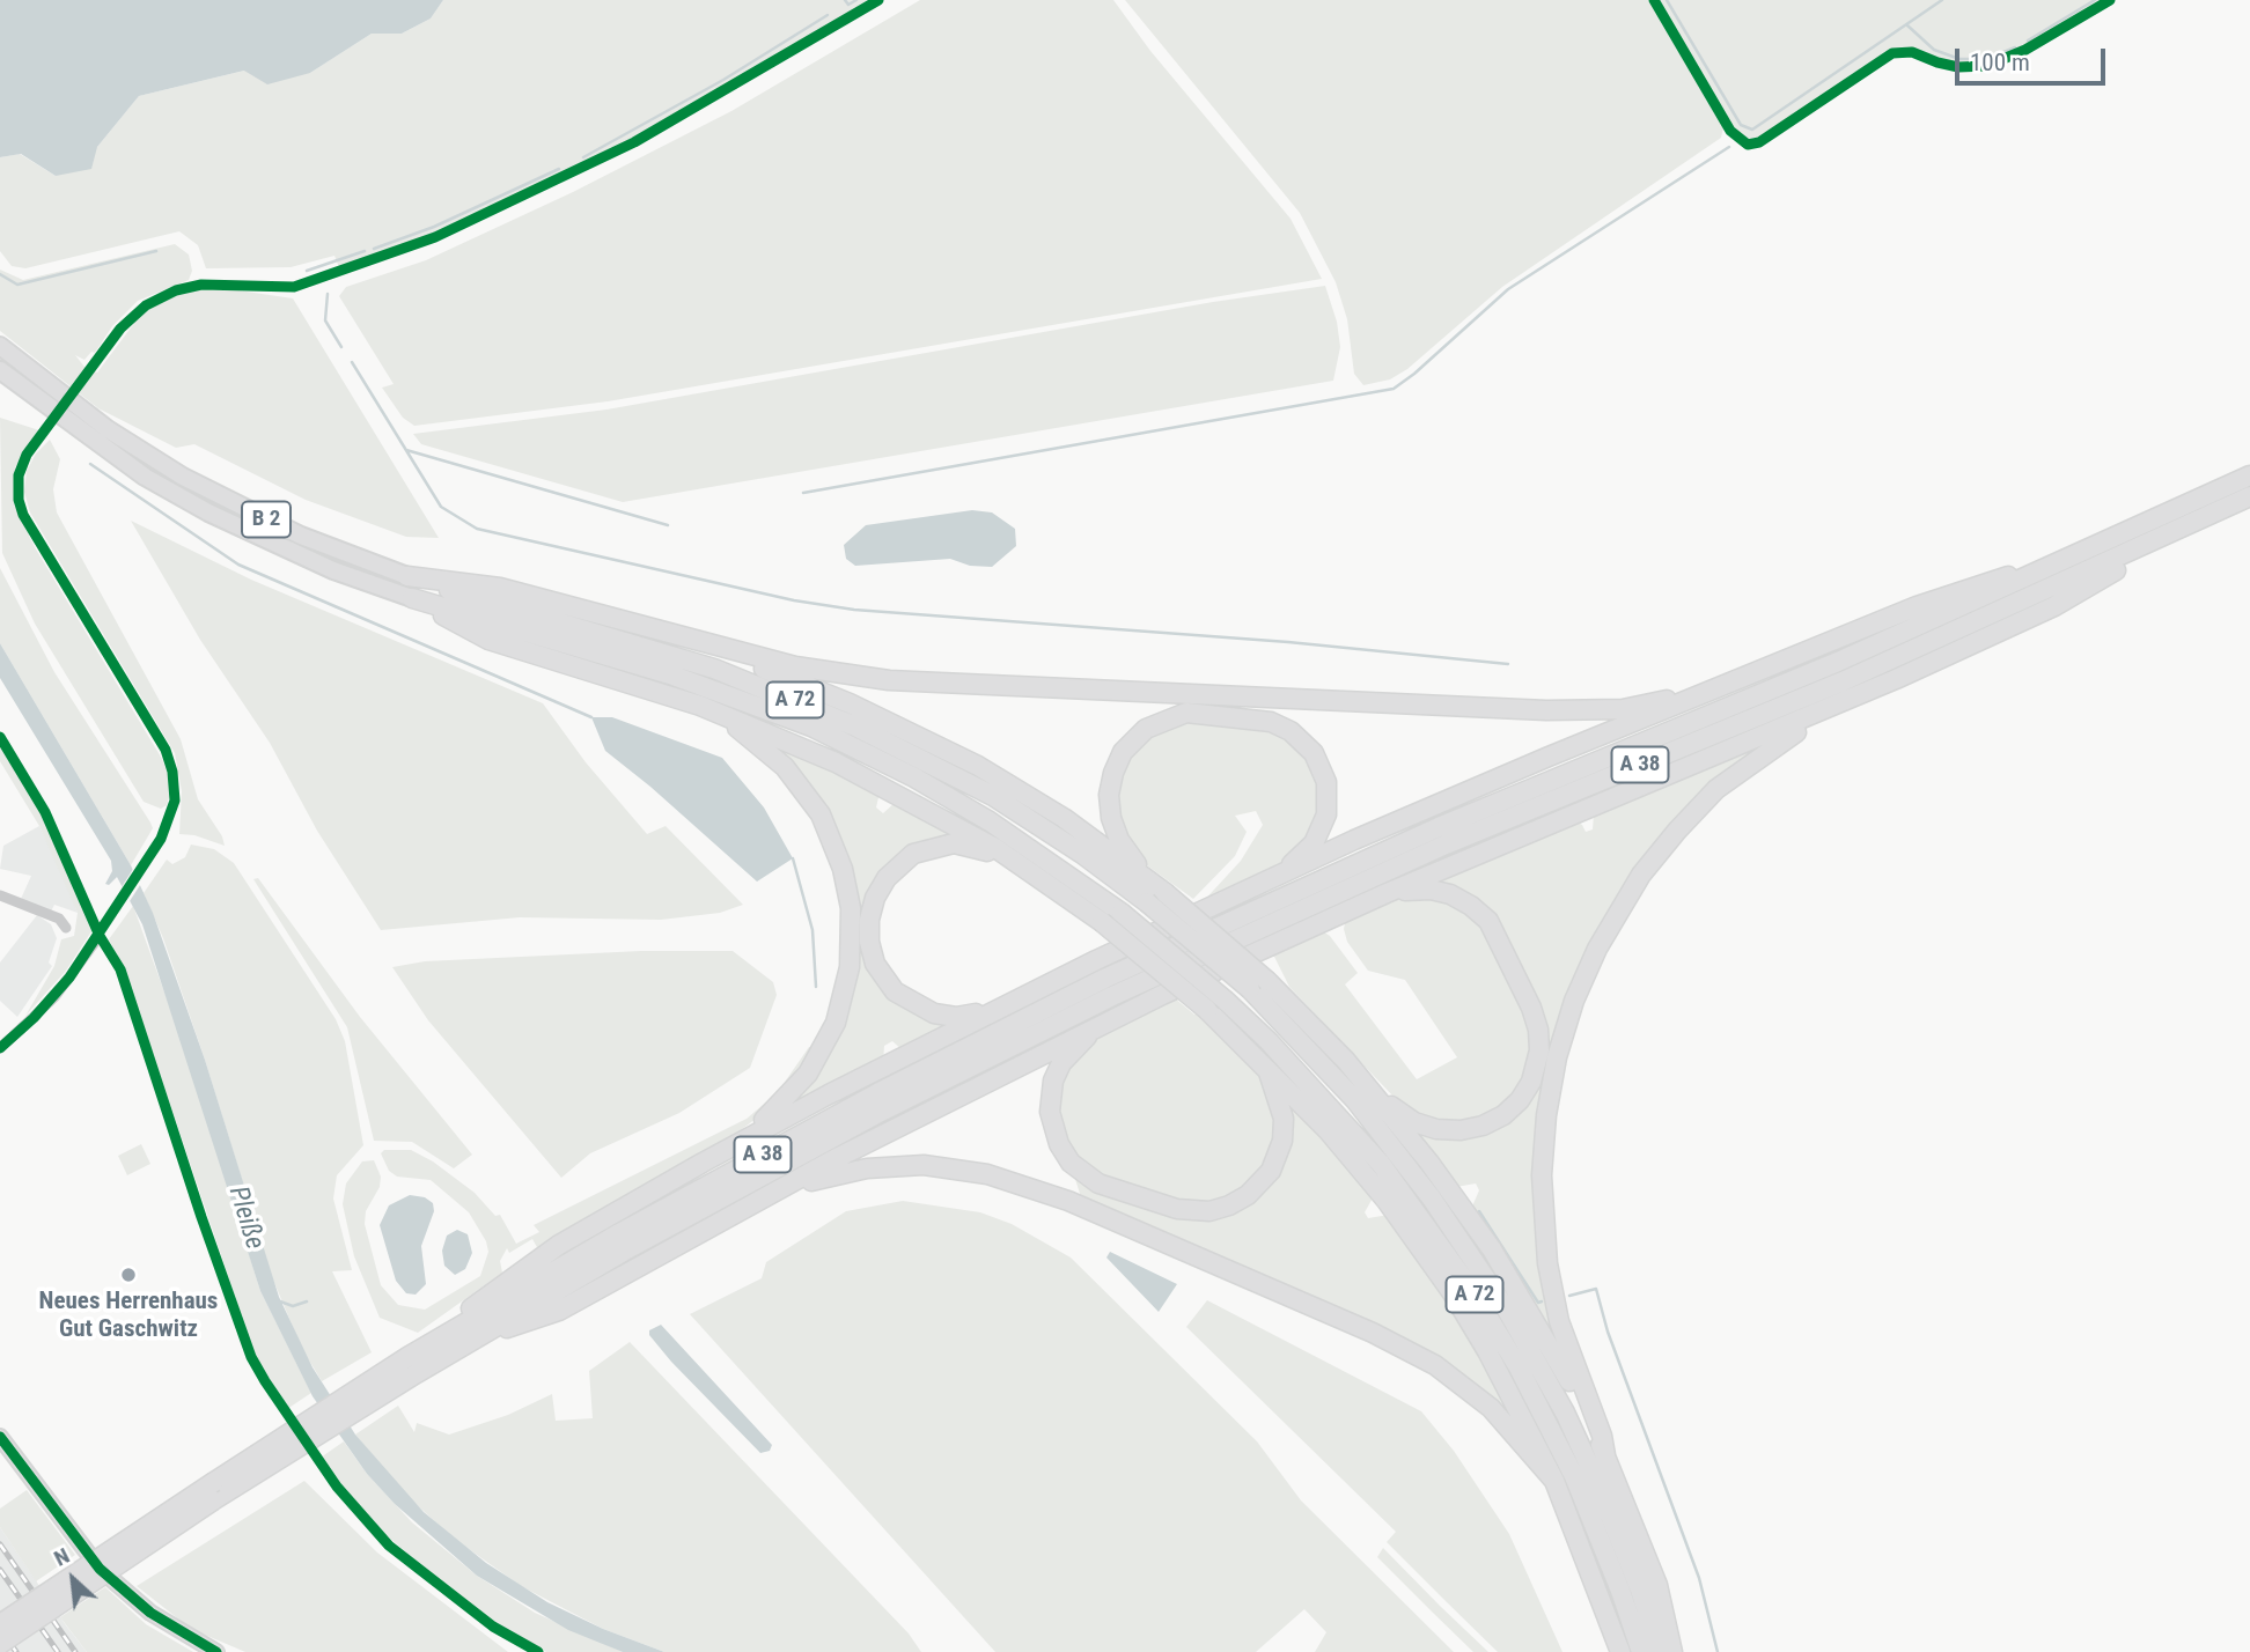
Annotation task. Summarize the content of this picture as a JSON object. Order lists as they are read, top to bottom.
{
  "streets": {
    "highway": ["B 2", "A 72", "A 38"]
  },
  "crossings": [
    ["B 2", "A 72"]
  ],
  "water": ["Pleiße"],
  "places": ["Neues Herrenhaus Gut Gaschwitz"],
  "scale_bar": "100 m",
  "north": "top left"
}
